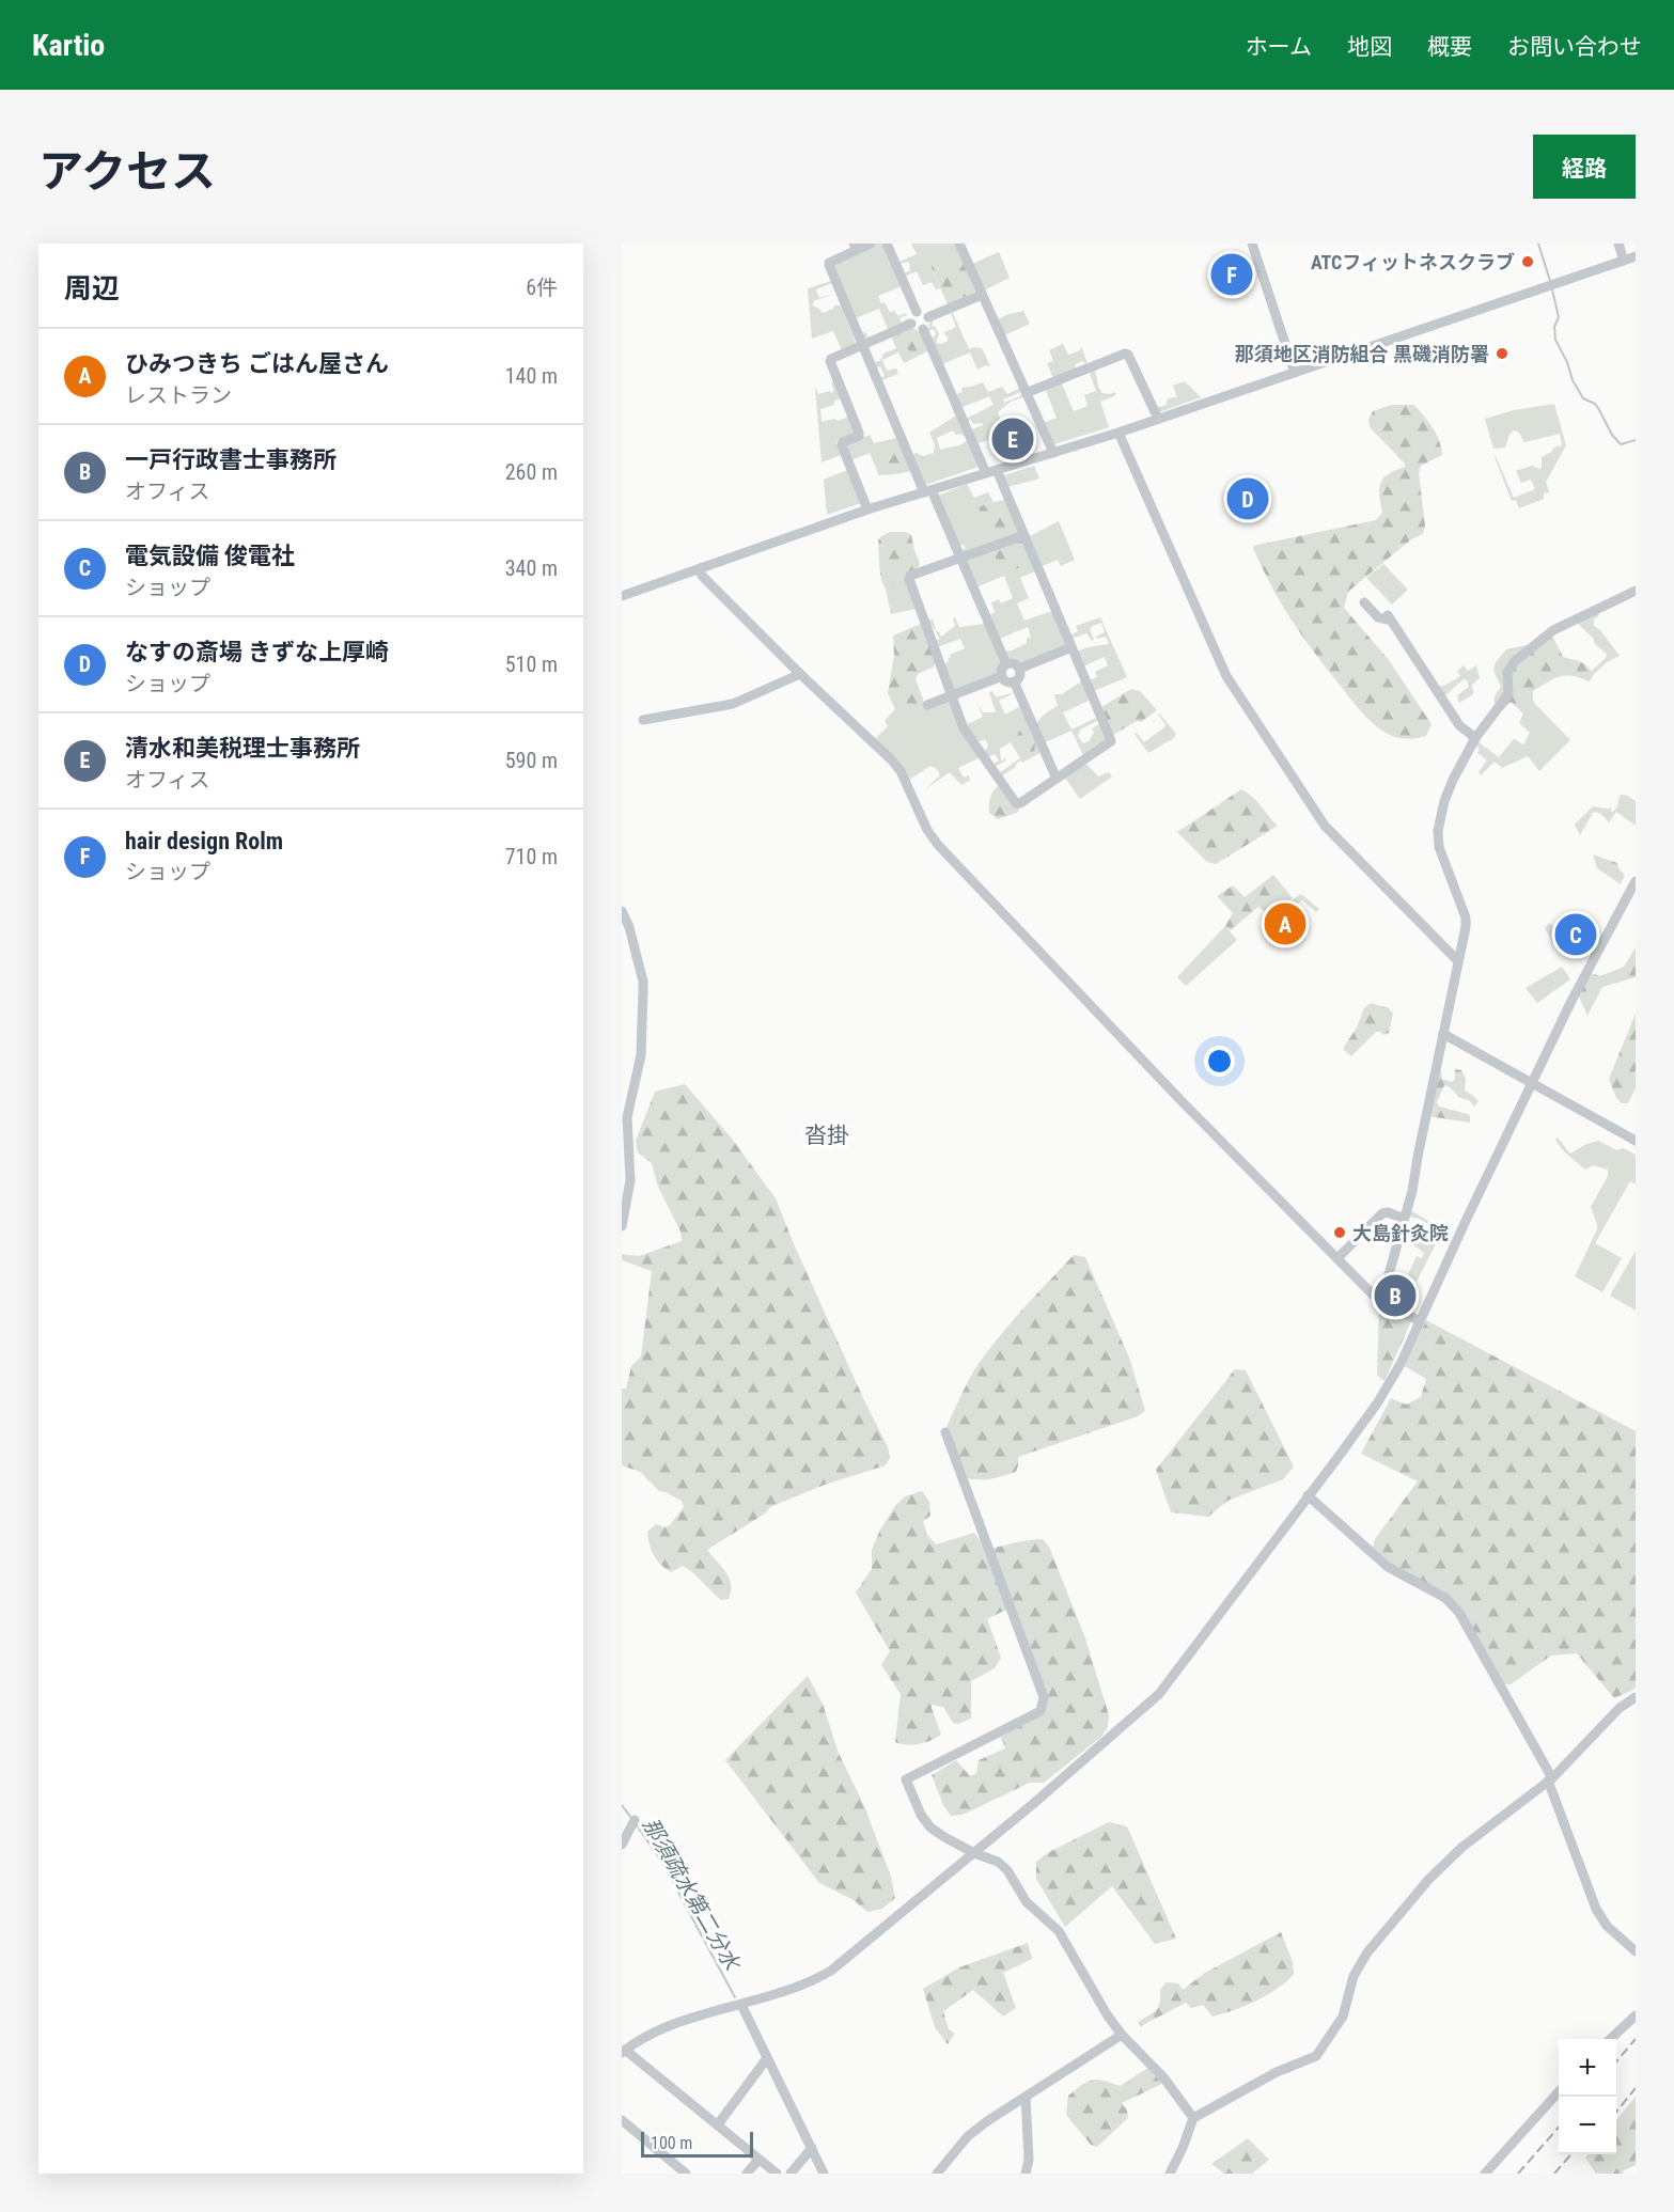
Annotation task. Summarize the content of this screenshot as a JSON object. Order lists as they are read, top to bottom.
{
  "districts": ["沓掛"],
  "water": ["那須疏水第二分水"],
  "places": ["ATCフィットネスクラブ", "那須地区消防組合 黒磯消防署", "大島針灸院"],
  "scale_bar": "100 m",
  "page": {
    "header": "Kartio",
    "nav": [
      "ホーム",
      "地図",
      "概要",
      "お問い合わせ"
    ],
    "title": "アクセス",
    "buttons": "経路",
    "heading": ["周辺", "6件"],
    "pins": [
      "F",
      "E",
      "D",
      "A",
      "C",
      "B"
    ],
    "list": [
      {
        "mark": "A",
        "name": "ひみつきち ごはん屋さん",
        "note": "レストラン",
        "value": "140 m"
      },
      {
        "mark": "B",
        "name": "一戸行政書士事務所",
        "note": "オフィス",
        "value": "260 m"
      },
      {
        "mark": "C",
        "name": "電気設備 俊電社",
        "note": "ショップ",
        "value": "340 m"
      },
      {
        "mark": "D",
        "name": "なすの斎場 きずな上厚崎",
        "note": "ショップ",
        "value": "510 m"
      },
      {
        "mark": "E",
        "name": "清水和美税理士事務所",
        "note": "オフィス",
        "value": "590 m"
      },
      {
        "mark": "F",
        "name": "hair design Rolm",
        "note": "ショップ",
        "value": "710 m"
      }
    ],
    "map_buttons": ["+", "−"],
    "scale": "100 m"
  }
}
